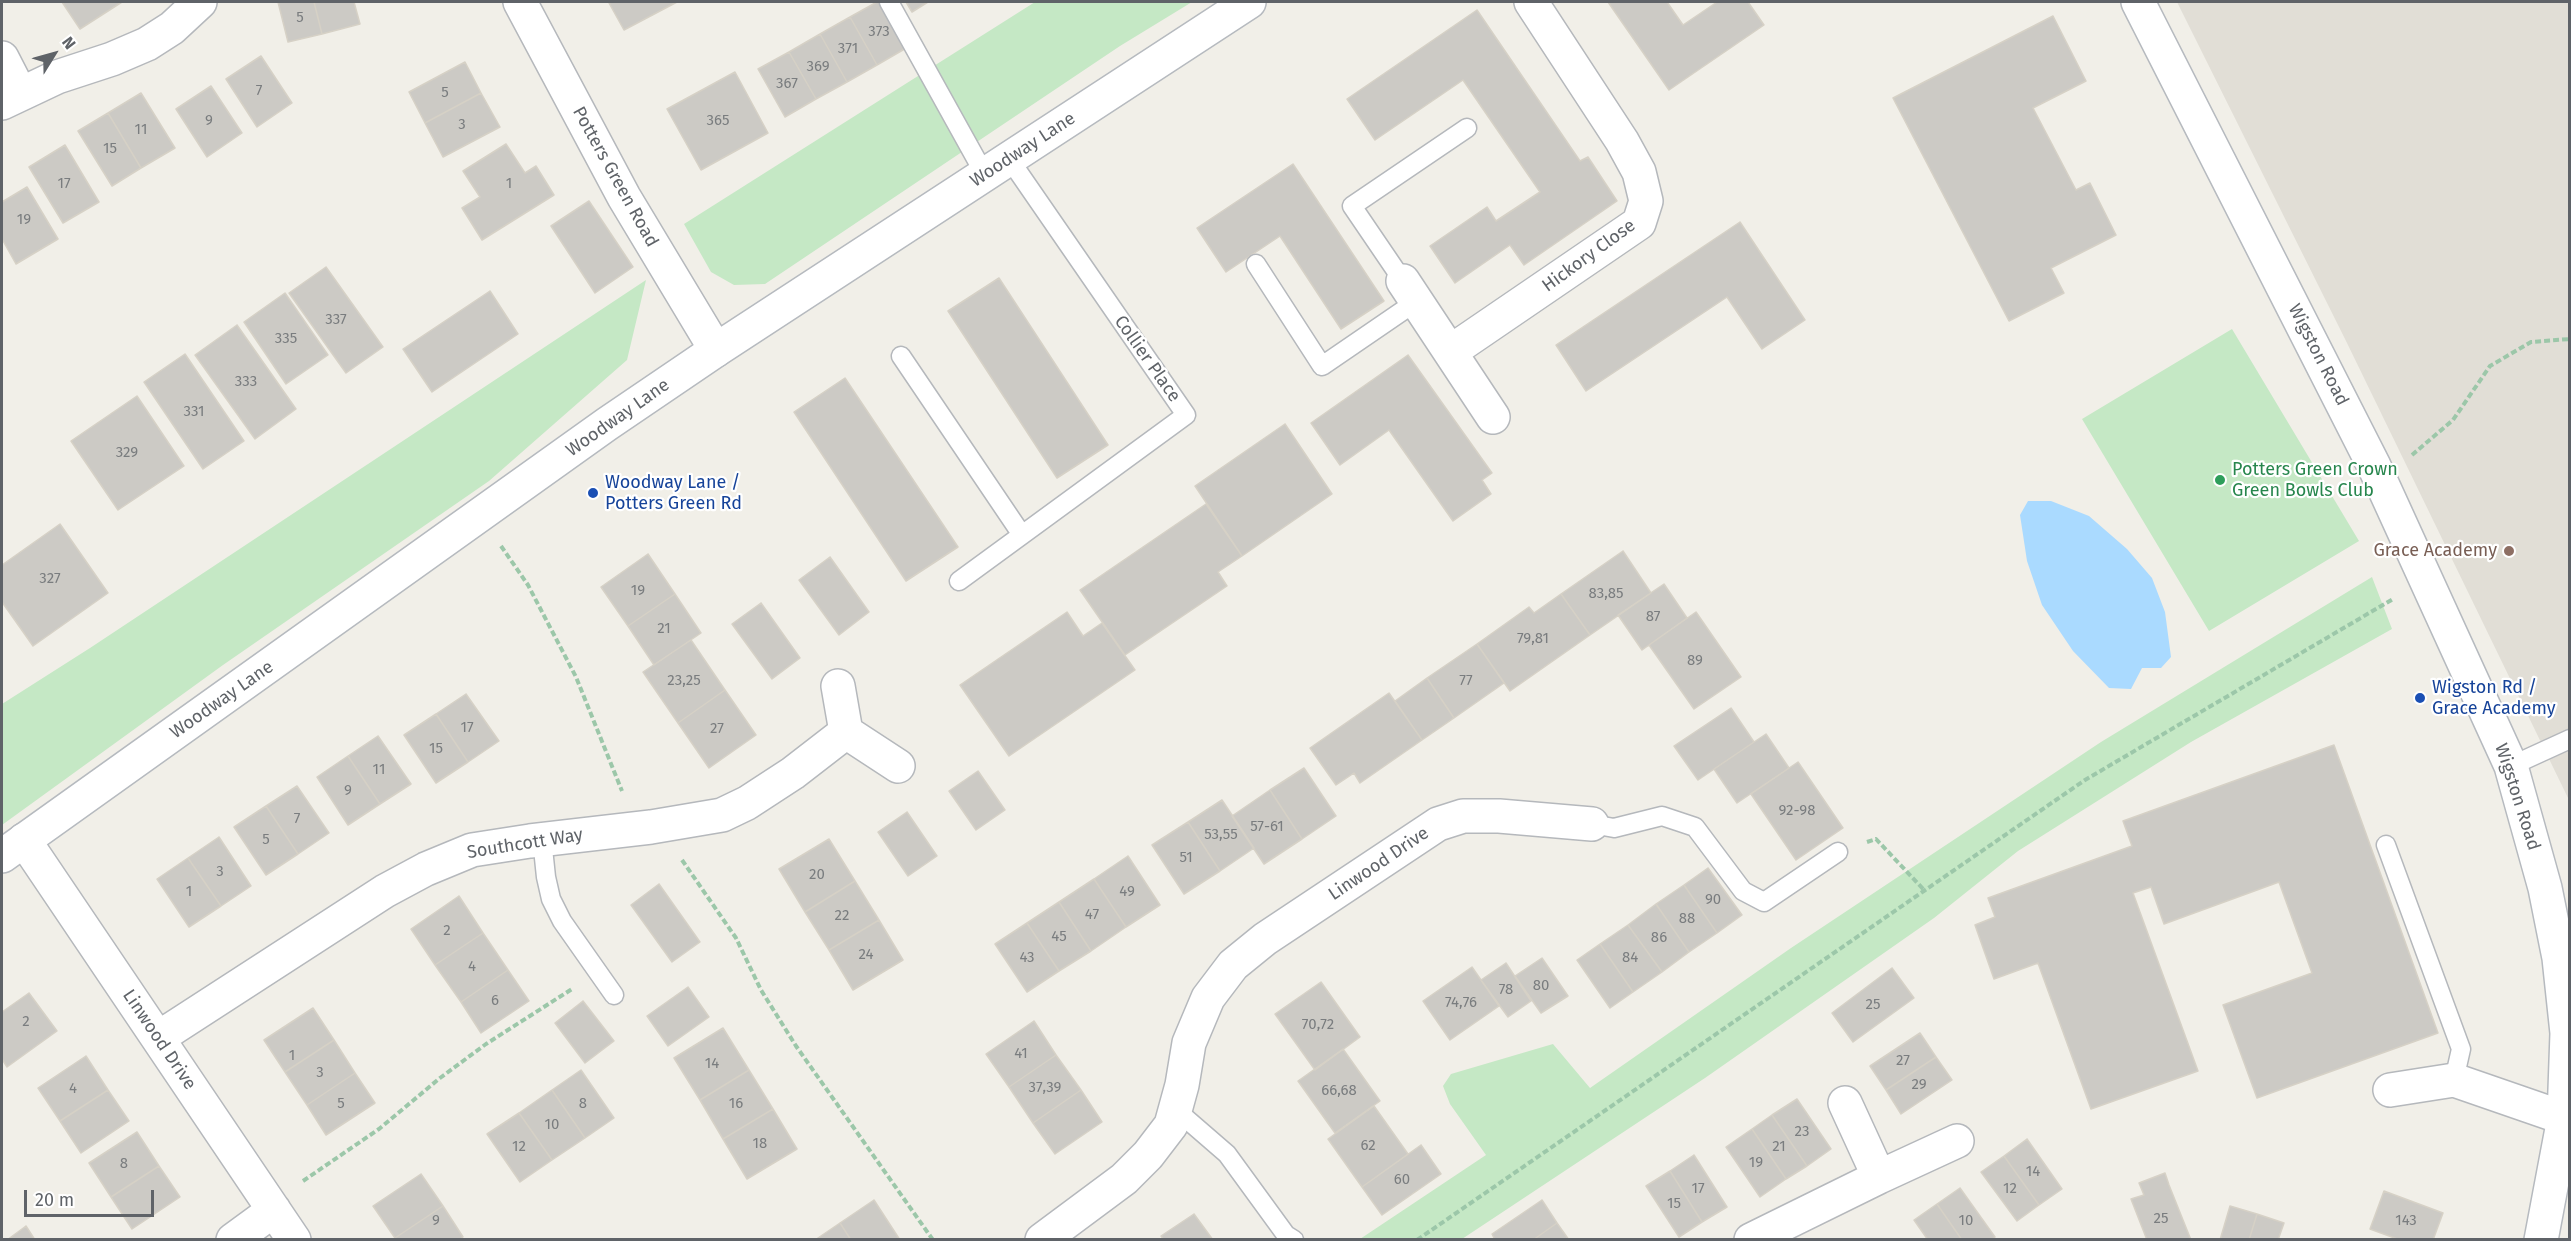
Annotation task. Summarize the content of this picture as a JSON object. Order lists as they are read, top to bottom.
{
  "streets": {
    "street": [
      "Woodway Lane",
      "Potters Green Road",
      "Hickory Close",
      "Wigston Road",
      "Southcott Way",
      "Linwood Drive"
    ],
    "lane": ["Collier Place"]
  },
  "crossings": [
    ["Woodway Lane", "Potters Green Road"],
    ["Woodway Lane", "Collier Place"],
    ["Woodway Lane", "Linwood Drive"],
    ["Southcott Way", "Linwood Drive"]
  ],
  "places": [
    "Potters Green Crown Green Bowls Club",
    "Woodway Lane / Potters Green Rd",
    "Grace Academy",
    "Wigston Rd / Grace Academy"
  ],
  "house_numbers": [
    "5",
    "373",
    "371",
    "369",
    "367",
    "7",
    "5",
    "9",
    "365",
    "3",
    "11",
    "15",
    "17",
    "1",
    "19",
    "337",
    "335",
    "333",
    "331",
    "329",
    "327",
    "19",
    "83,85",
    "87",
    "21",
    "79,81",
    "89",
    "23,25",
    "77",
    "17",
    "27",
    "15",
    "11",
    "9",
    "92-98",
    "7",
    "57-61",
    "53,55",
    "5",
    "51",
    "3",
    "20",
    "1",
    "49",
    "90",
    "47",
    "22",
    "88",
    "2",
    "45",
    "86",
    "24",
    "43",
    "84",
    "4",
    "80",
    "78",
    "6",
    "74,76",
    "25",
    "2",
    "70,72",
    "41",
    "1",
    "27",
    "14",
    "3",
    "29",
    "37,39",
    "4",
    "66,68",
    "5",
    "8",
    "16",
    "10",
    "23",
    "18",
    "62",
    "12",
    "21",
    "19",
    "8",
    "14",
    "60",
    "17",
    "12",
    "15",
    "25",
    "9",
    "10",
    "143"
  ],
  "scale_bar": "20 m",
  "north": "top right"
}
